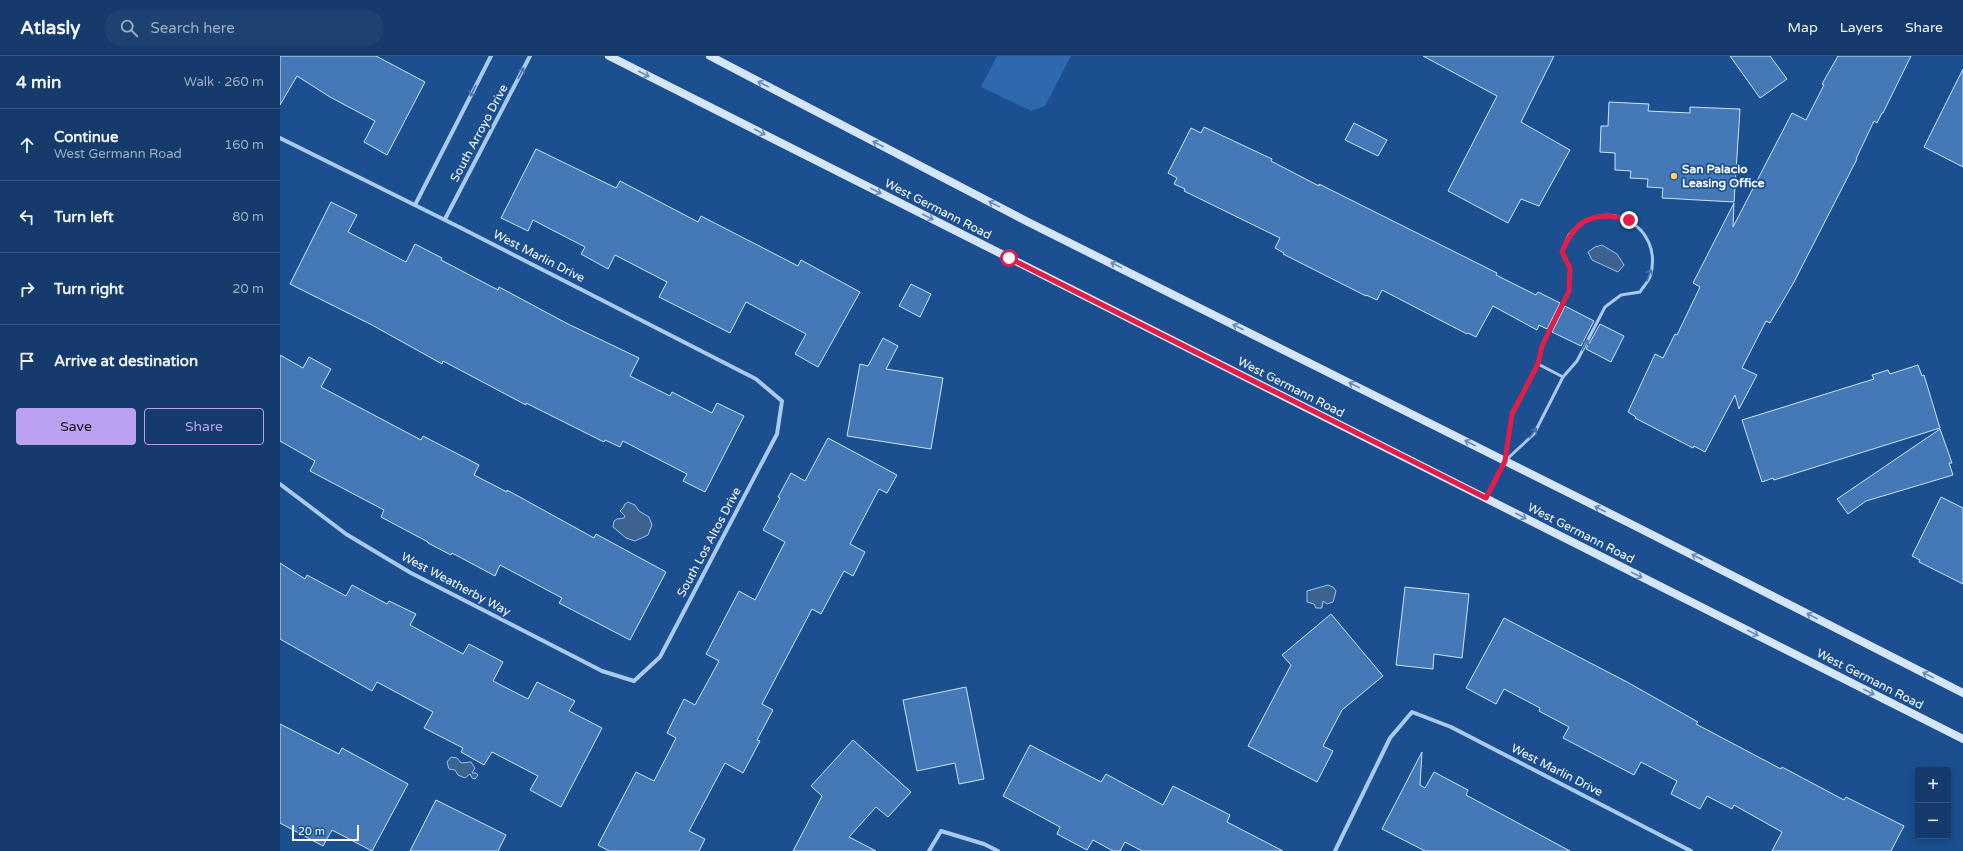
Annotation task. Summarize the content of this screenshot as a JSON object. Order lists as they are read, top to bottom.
{
  "streets": {
    "main road": ["West Germann Road"],
    "street": [
      "South Arroyo Drive",
      "West Marlin Drive",
      "South Los Altos Drive",
      "West Weatherby Way"
    ]
  },
  "crossings": [
    ["South Arroyo Drive", "West Marlin Drive"],
    ["West Marlin Drive", "South Los Altos Drive"],
    ["South Los Altos Drive", "West Weatherby Way"]
  ],
  "places": ["San Palacio Leasing Office"],
  "scale_bar": "20 m",
  "page": {
    "header": "Atlasly",
    "search": "Search here",
    "nav": ["Map", "Layers", "Share"],
    "heading": ["4 min", "Walk · 260 m"],
    "list": [
      ["Continue", "West Germann Road", "160 m"],
      ["Turn left", "80 m"],
      ["Turn right", "20 m"],
      "Arrive at destination"
    ],
    "buttons": ["Save", "Share"],
    "map_buttons": ["+", "−"],
    "scale": "20 m"
  }
}
